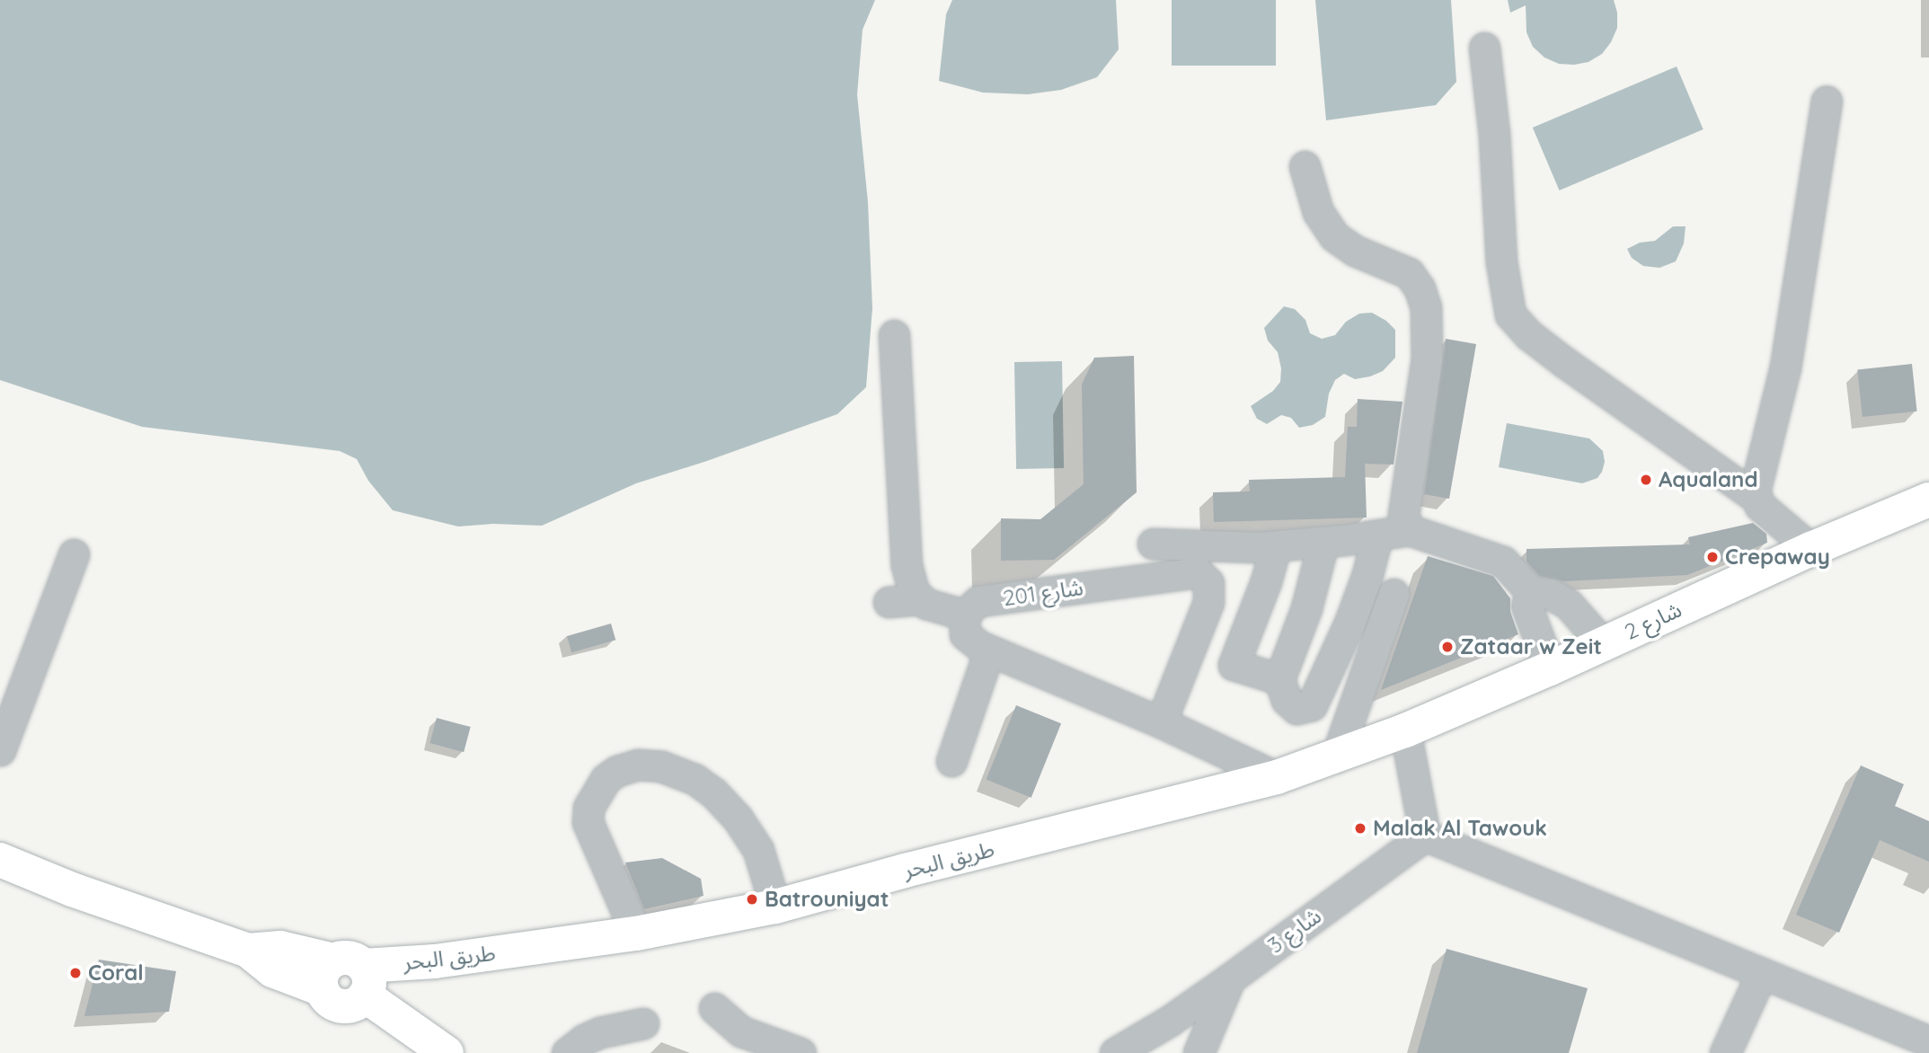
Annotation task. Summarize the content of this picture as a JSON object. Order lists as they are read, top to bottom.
{
  "streets": {
    "main road": ["شارع 2", "طريق البحر"],
    "street": ["شارع 201", "شارع 3"]
  },
  "crossings": [
    ["شارع 2", "طريق البحر"]
  ],
  "places": [
    "Aqualand",
    "Crepaway",
    "Zataar w Zeit",
    "Malak Al Tawouk",
    "Batrouniyat",
    "Coral"
  ]
}
